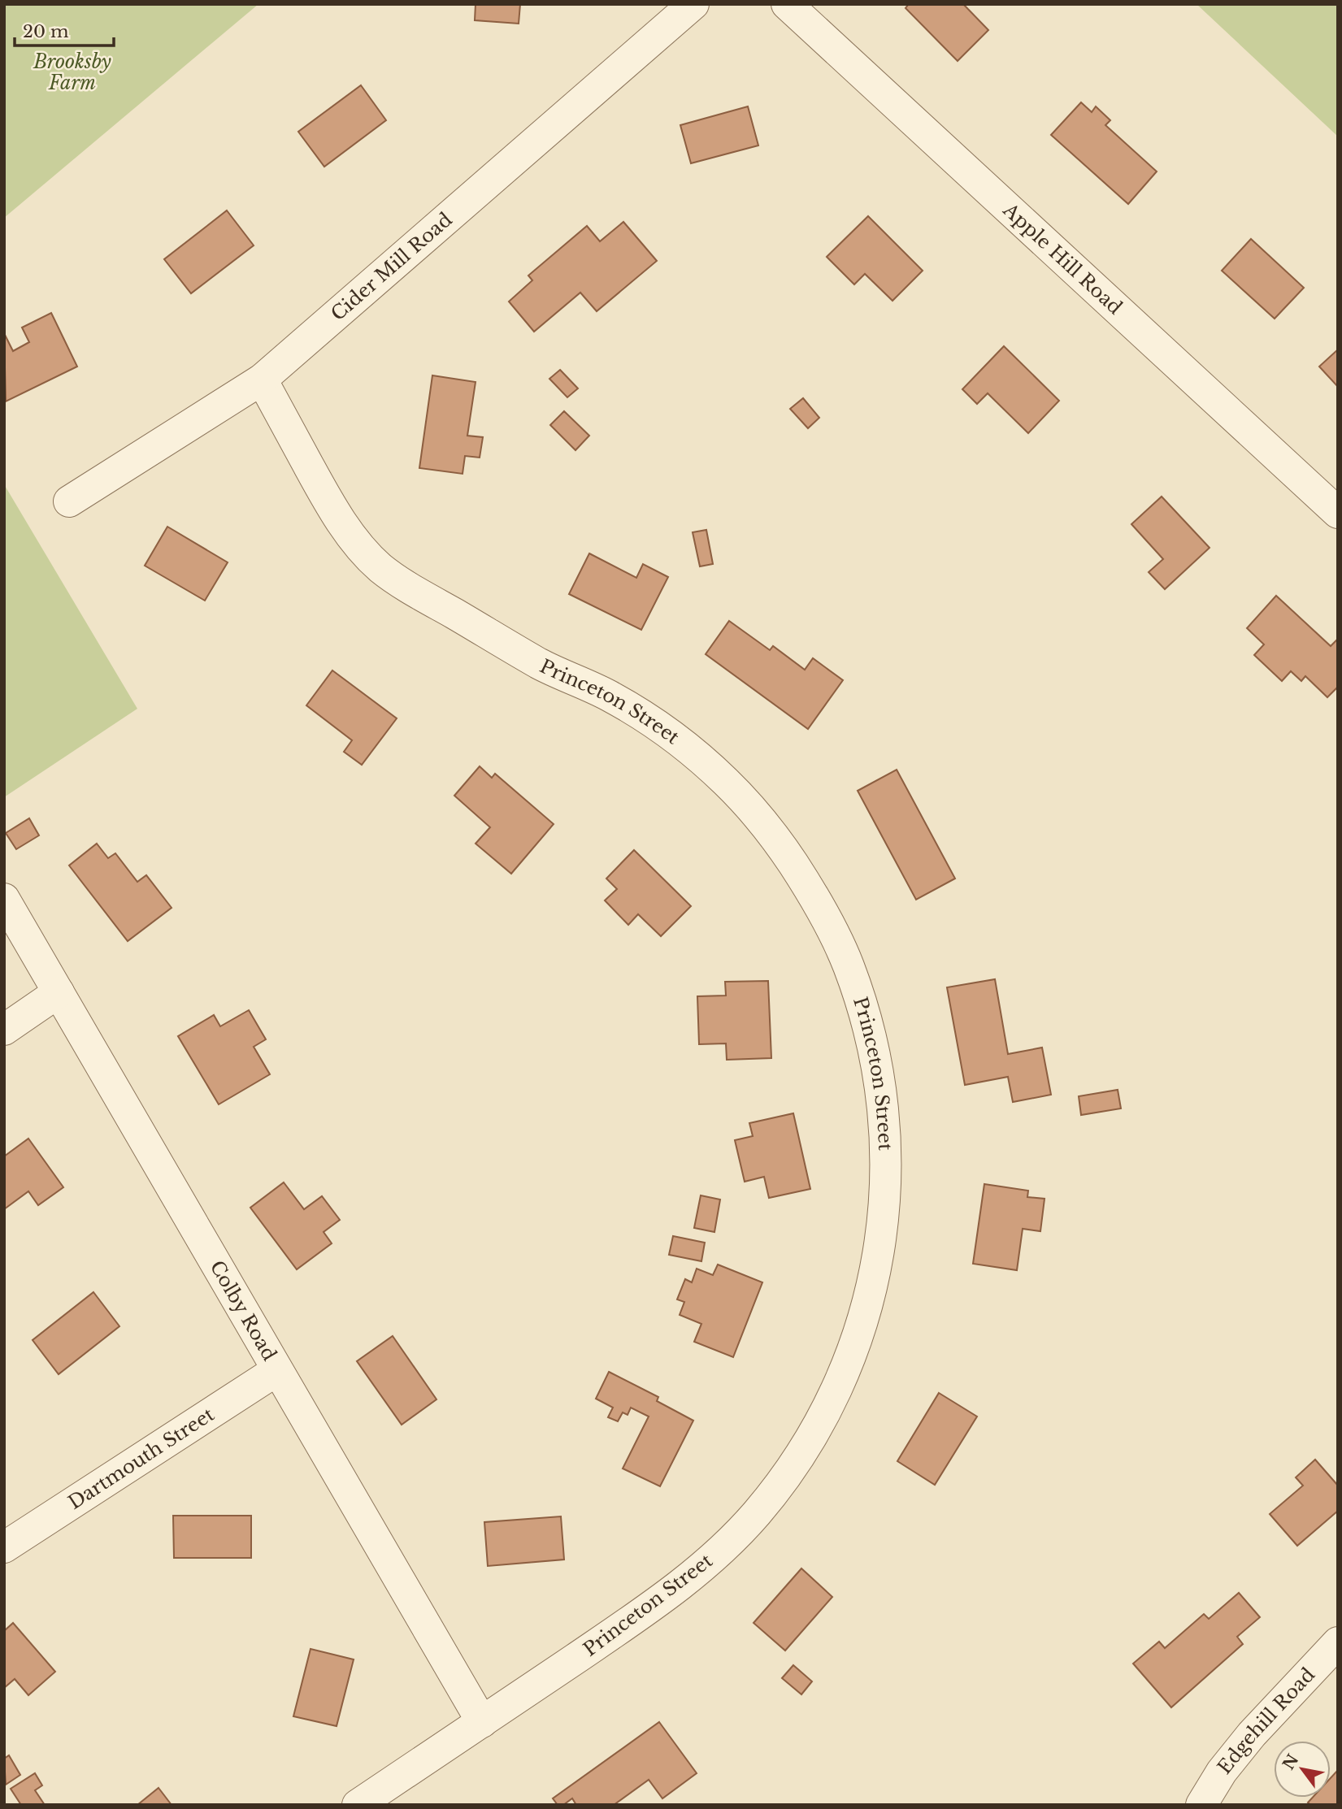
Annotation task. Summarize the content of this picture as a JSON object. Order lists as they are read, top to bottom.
{
  "streets": {
    "street": [
      "Apple Hill Road",
      "Cider Mill Road",
      "Princeton Street",
      "Colby Road",
      "Dartmouth Street",
      "Edgehill Road"
    ]
  },
  "crossings": [
    ["Cider Mill Road", "Princeton Street"],
    ["Princeton Street", "Colby Road"],
    ["Colby Road", "Dartmouth Street"]
  ],
  "parks": ["Brooksby Farm"],
  "scale_bar": "20 m",
  "north": "top left"
}
